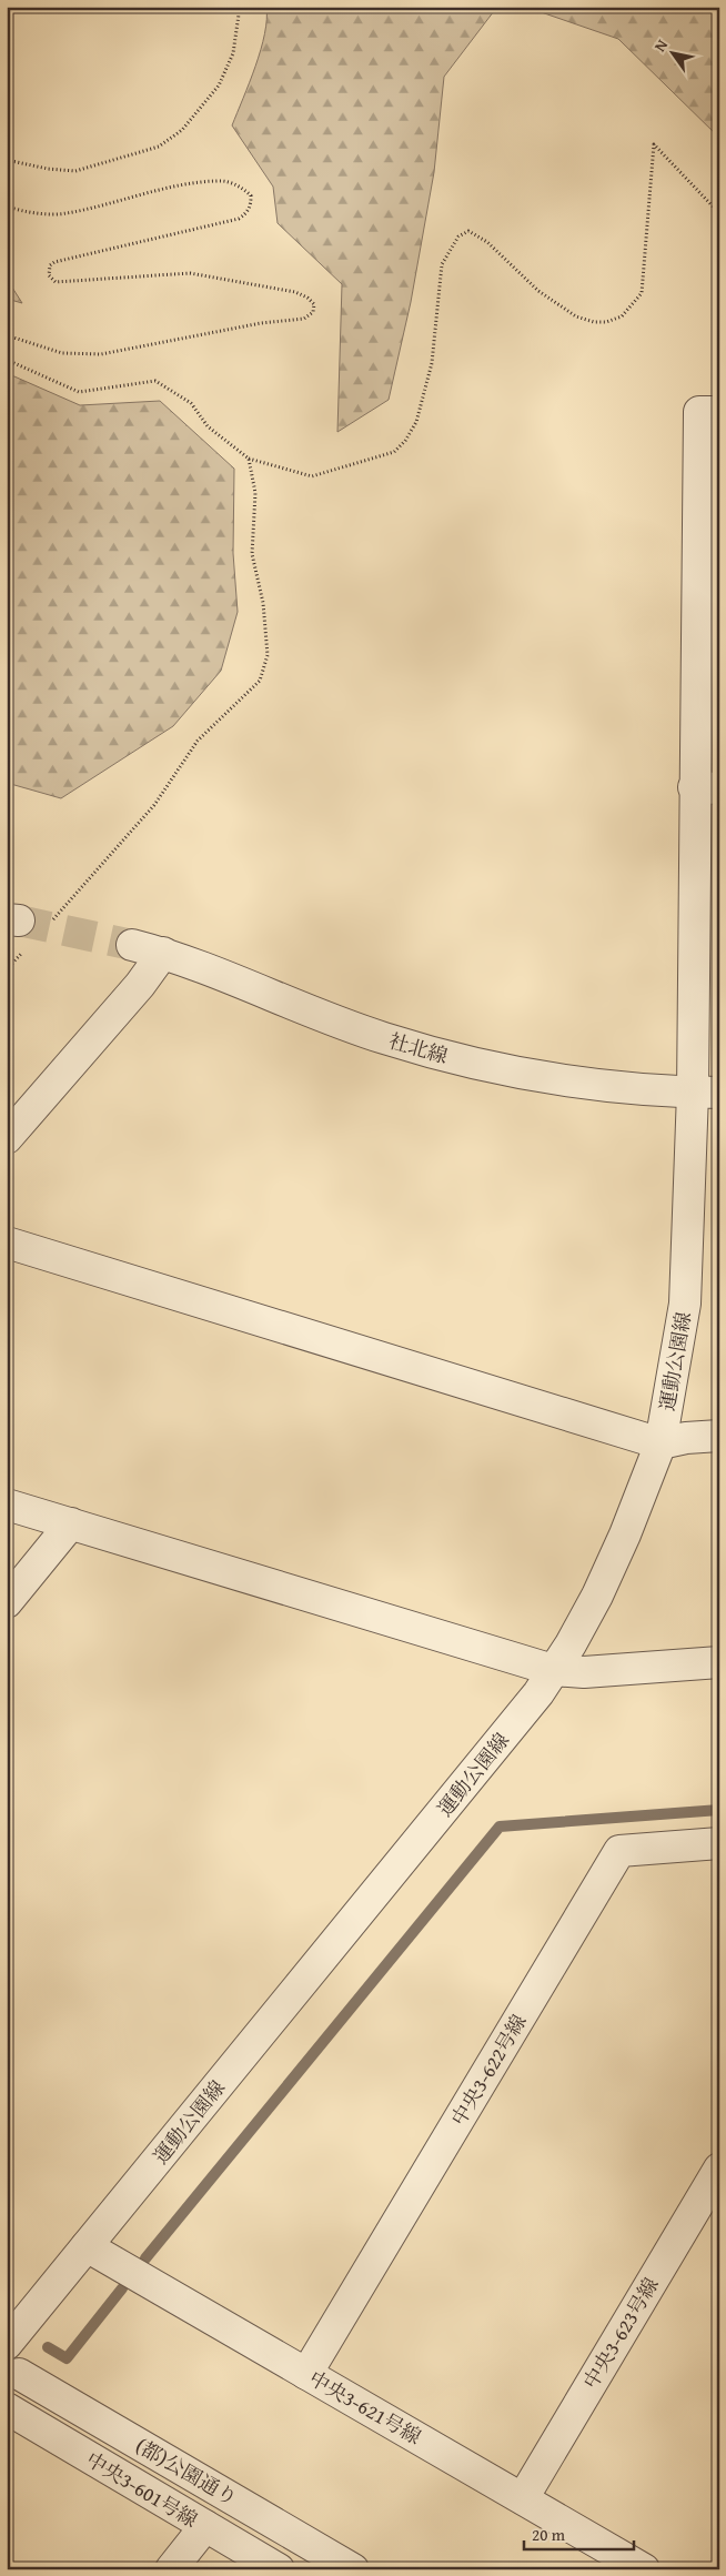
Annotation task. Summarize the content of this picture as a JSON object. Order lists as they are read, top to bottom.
{
  "streets": {
    "street": [
      "社北線",
      "運動公園線",
      "中央3-622号線",
      "中央3-623号線",
      "中央3-621号線",
      "(都)公園通り",
      "中央3-601号線"
    ]
  },
  "crossings": [
    ["社北線", "運動公園線"],
    ["運動公園線", "中央3-621号線"],
    ["中央3-622号線", "中央3-621号線"],
    ["中央3-623号線", "中央3-621号線"]
  ],
  "scale_bar": "20 m",
  "north": "top left"
}
